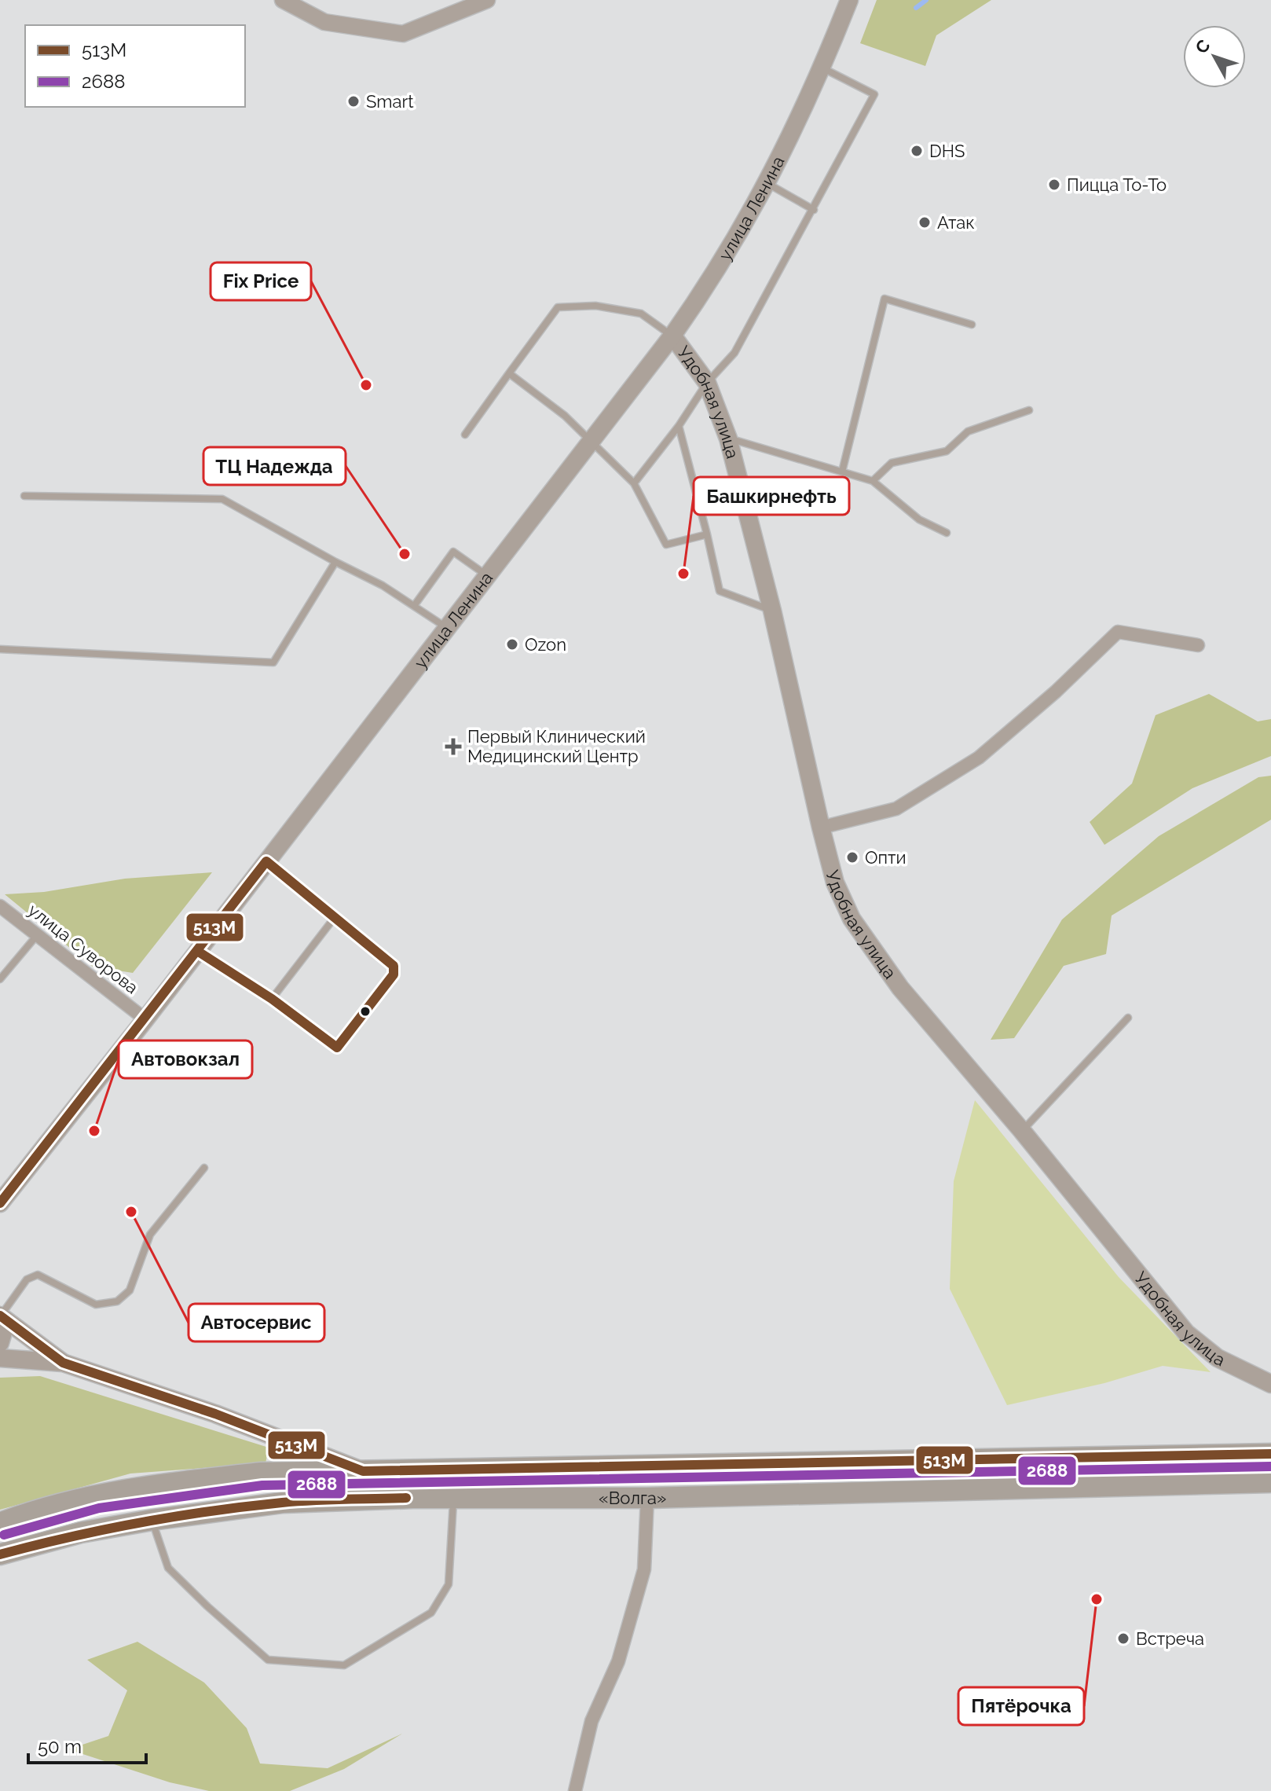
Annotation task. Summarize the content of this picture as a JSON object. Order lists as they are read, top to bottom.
{
  "streets": {
    "highway": ["«Волга»"],
    "main road": ["улица Ленина", "Удобная улица"],
    "street": ["улица Суворова"]
  },
  "crossings": [
    ["улица Ленина", "Удобная улица"],
    ["улица Ленина", "улица Суворова"]
  ],
  "places": {
    "other": [
      "Smart",
      "DHS",
      "Пицца То-То",
      "Атак",
      "Fix Price",
      "ТЦ Надежда",
      "Башкирнефть",
      "Ozon",
      "Опти",
      "Автовокзал",
      "Автосервис",
      "Пятёрочка",
      "Встреча"
    ],
    "health": ["Первый Клинический Медицинский Центр"]
  },
  "lines": ["transit line 513М", "transit line 2688"],
  "legend": ["513М", "2688"],
  "scale_bar": "50 m",
  "north": "top left"
}
